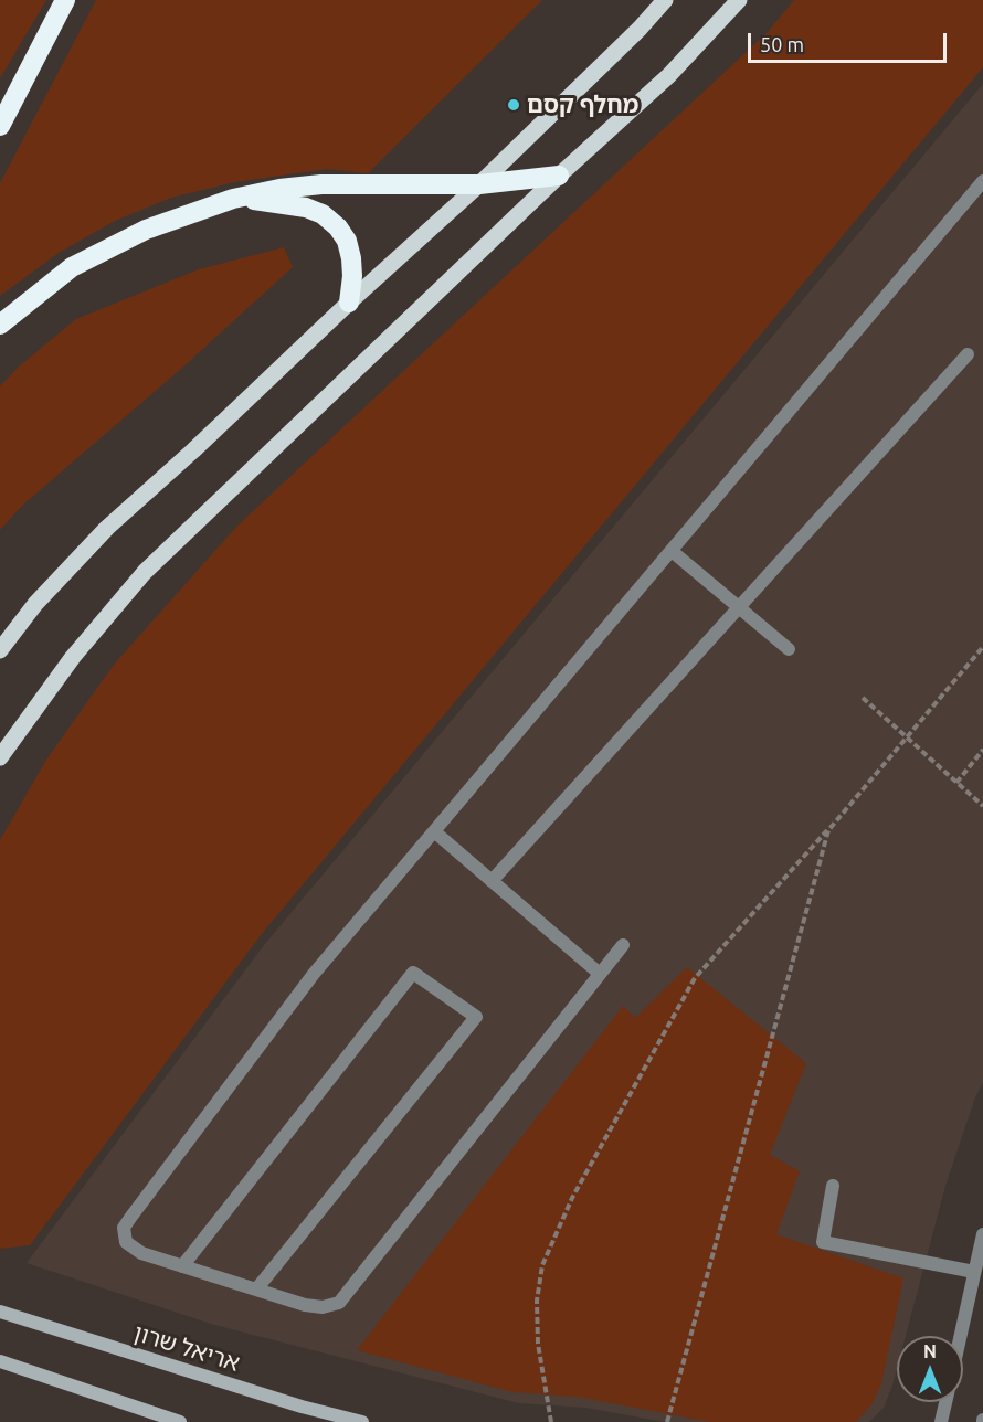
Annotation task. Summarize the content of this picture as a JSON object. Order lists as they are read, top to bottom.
{
  "streets": {
    "main road": ["אריאל שרון"]
  },
  "places": ["מחלף קסם"],
  "scale_bar": "50 m",
  "north": "top"
}
